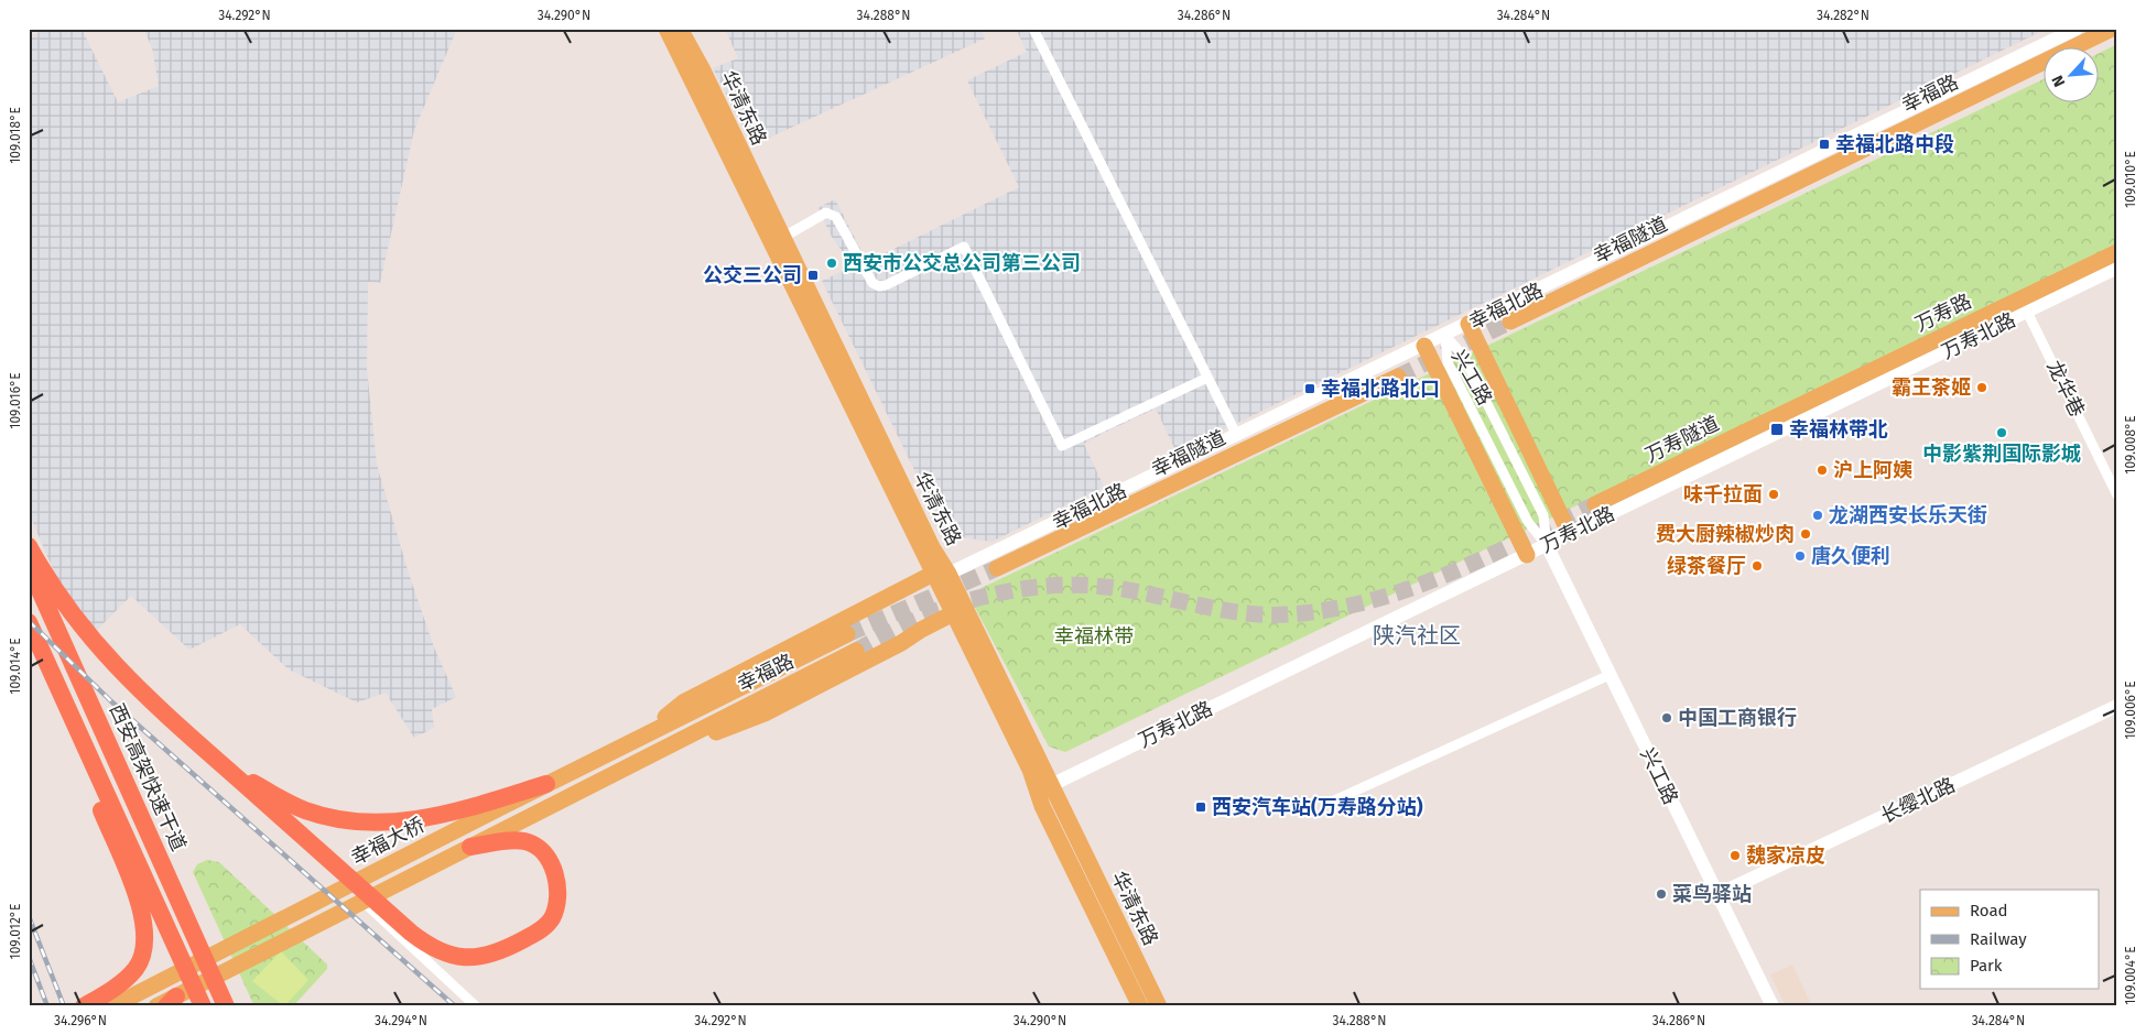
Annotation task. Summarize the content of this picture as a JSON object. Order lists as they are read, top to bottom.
{
  "streets": {
    "highway": ["西安高架快速干道"],
    "main road": [
      "幸福路",
      "华清东路",
      "幸福隧道",
      "幸福北路",
      "万寿路",
      "万寿北路",
      "兴工路",
      "万寿隧道",
      "长缨北路",
      "幸福大桥"
    ],
    "street": ["龙华巷"]
  },
  "crossings": [
    ["幸福路", "幸福隧道"],
    ["幸福路", "幸福大桥"],
    ["华清东路", "幸福北路"],
    ["华清东路", "万寿北路"],
    ["幸福北路", "兴工路"],
    ["万寿路", "万寿隧道"],
    ["万寿北路", "兴工路"],
    ["万寿北路", "龙华巷"],
    ["兴工路", "长缨北路"]
  ],
  "districts": ["陕汽社区"],
  "parks": ["幸福林带"],
  "places": {
    "transit": [
      "幸福北路中段",
      "公交三公司",
      "幸福北路北口",
      "幸福林带北",
      "西安汽车站(万寿路分站)"
    ],
    "other": [
      "西安市公交总公司第三公司",
      "霸王茶姬",
      "中影紫荆国际影城",
      "沪上阿姨",
      "味千拉面",
      "龙湖西安长乐天街",
      "费大厨辣椒炒肉",
      "唐久便利",
      "绿茶餐厅",
      "中国工商银行",
      "魏家凉皮",
      "菜鸟驿站"
    ]
  },
  "legend": ["Road", "Railway", "Park"],
  "north": "bottom left",
  "coordinates": [
    "34.292°N",
    "34.290°N",
    "34.288°N",
    "34.286°N",
    "34.284°N",
    "34.282°N",
    "109.018°E",
    "109.010°E",
    "109.016°E",
    "109.008°E",
    "109.014°E",
    "109.006°E",
    "109.012°E",
    "109.004°E",
    "34.296°N",
    "34.294°N"
  ]
}
